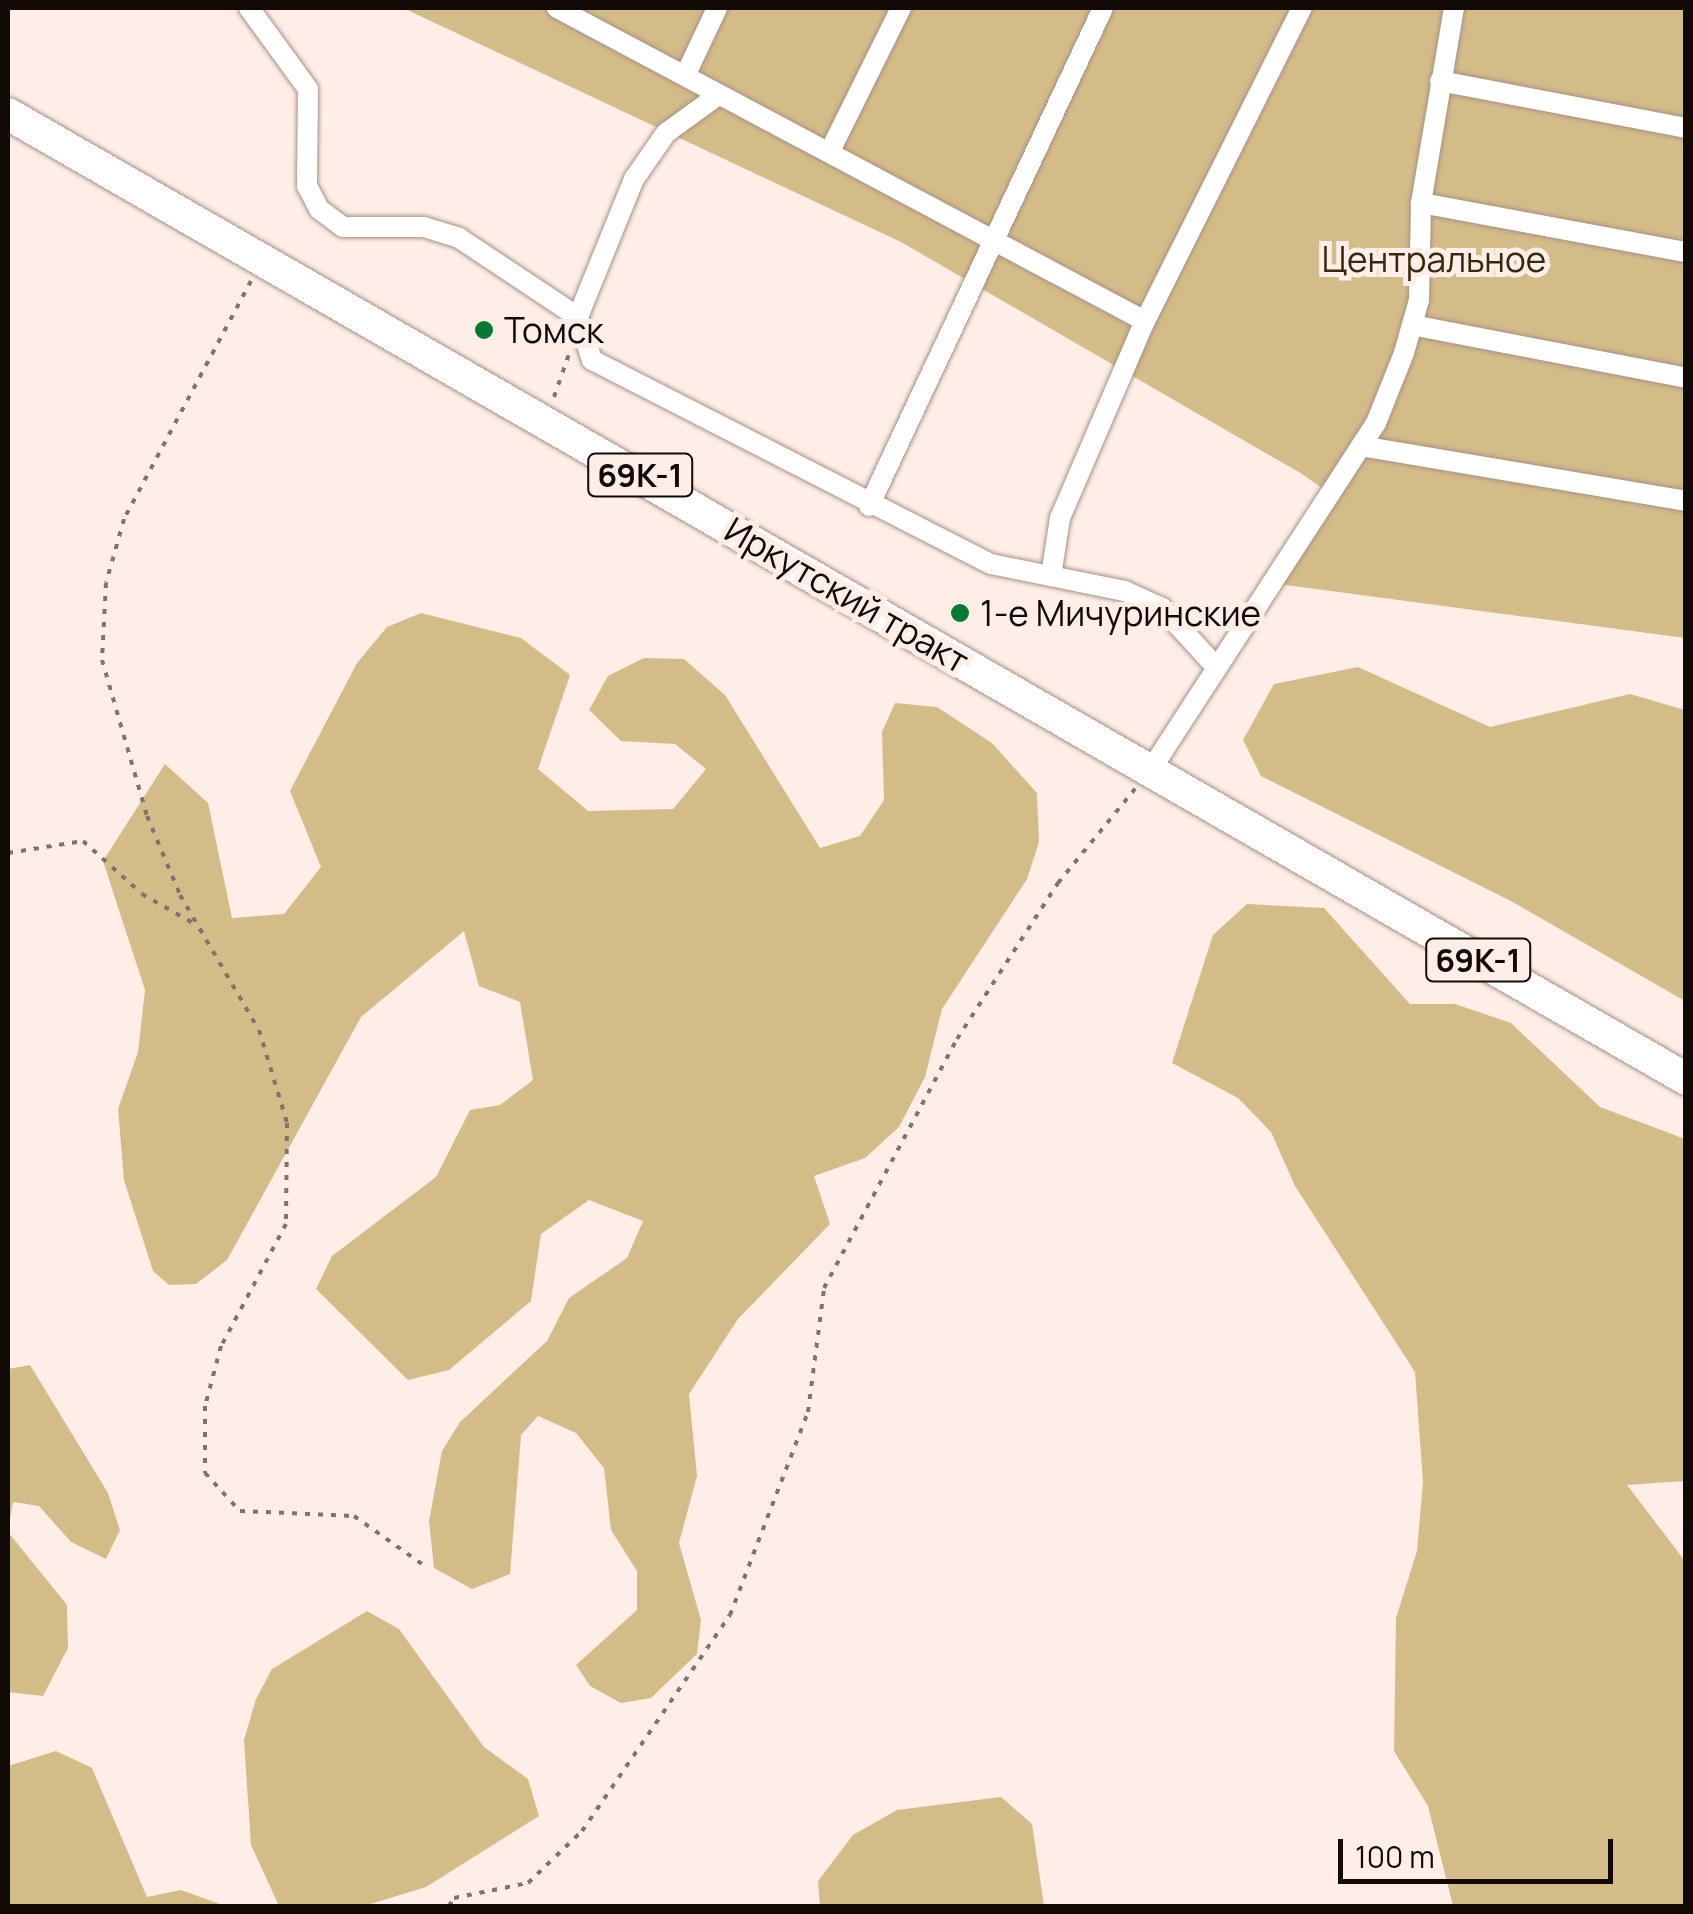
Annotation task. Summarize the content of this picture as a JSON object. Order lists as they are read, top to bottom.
{
  "streets": {
    "main road": ["69К-1", "Иркутский тракт"]
  },
  "parks": ["Центральное"],
  "places": ["Томск", "1-е Мичуринские"],
  "scale_bar": "100 m"
}
